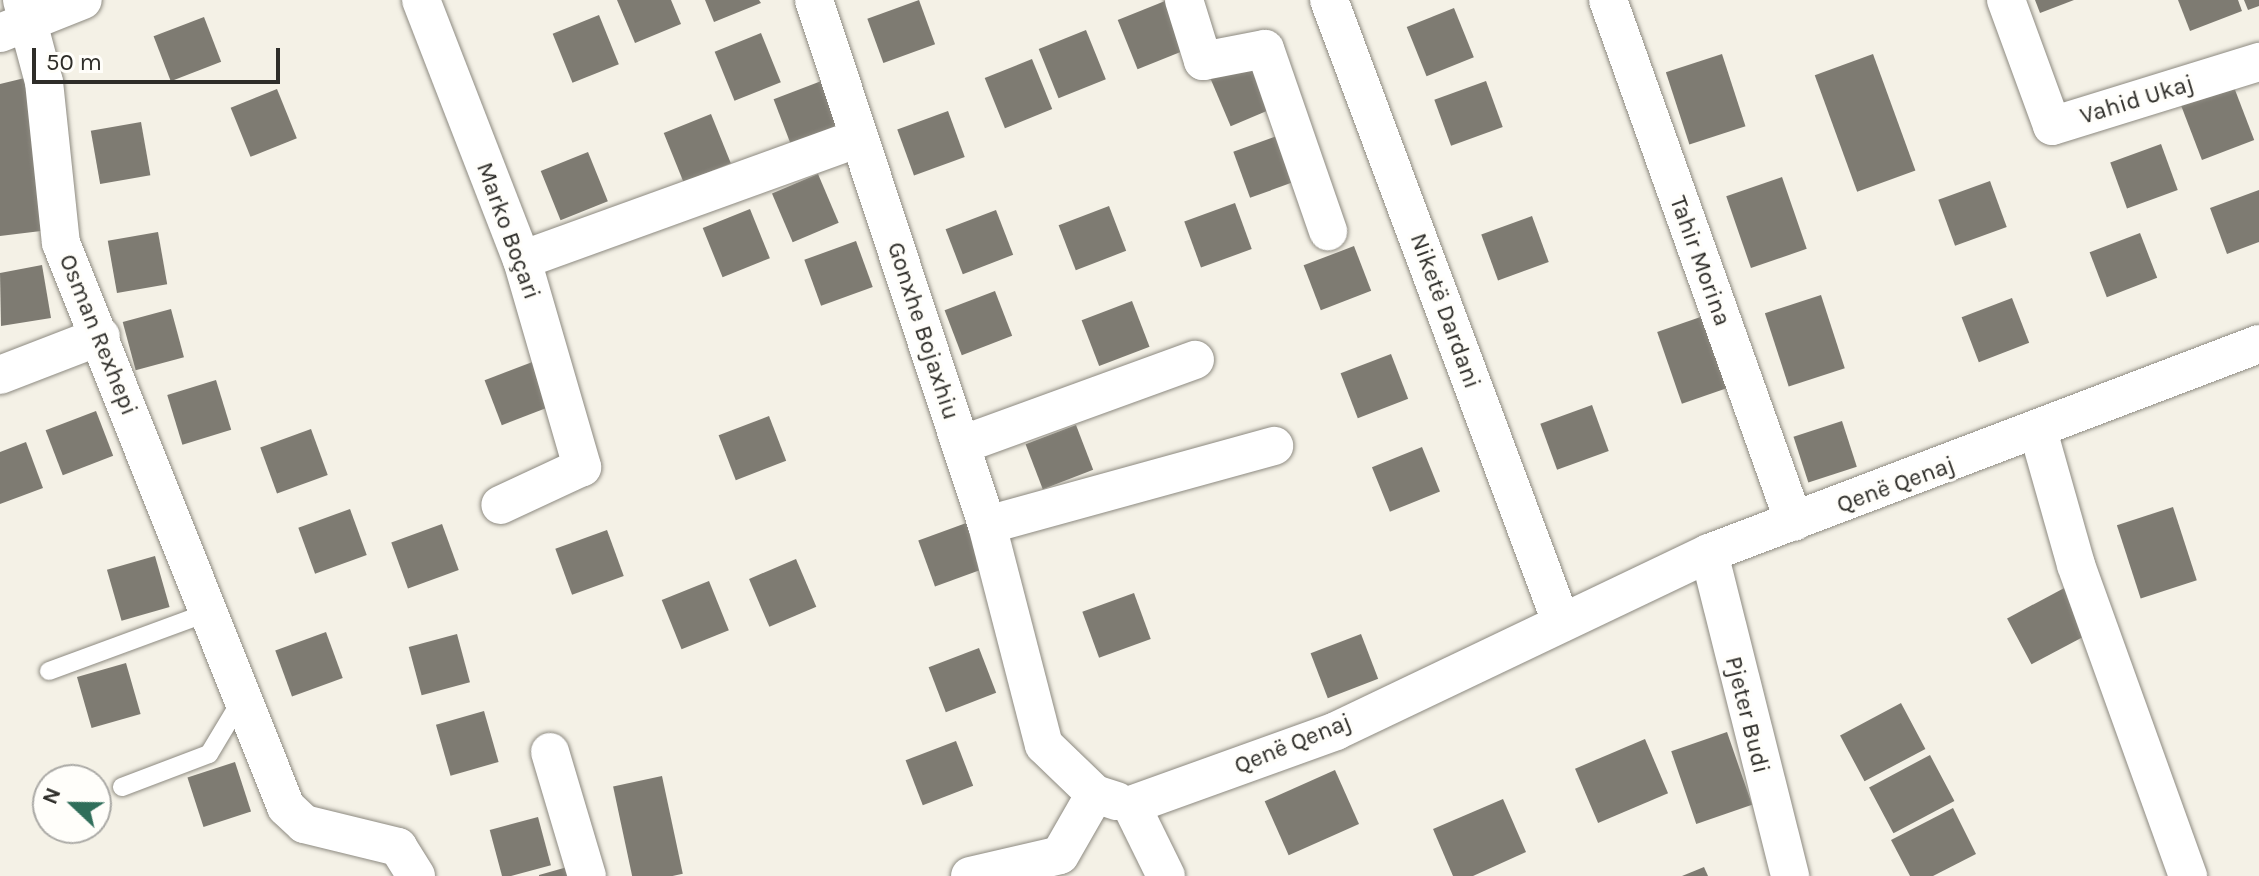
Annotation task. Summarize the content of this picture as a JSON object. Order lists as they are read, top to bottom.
{
  "streets": {
    "street": [
      "Vahid Ukaj",
      "Marko Boçari",
      "Tahir Morina",
      "Niketë Dardani",
      "Gonxhe Bojaxhiu",
      "Osman Rexhepi",
      "Qenë Qenaj",
      "Pjeter Budi"
    ]
  },
  "crossings": [
    ["Tahir Morina", "Qenë Qenaj"],
    ["Niketë Dardani", "Qenë Qenaj"],
    ["Qenë Qenaj", "Pjeter Budi"]
  ],
  "scale_bar": "50 m",
  "north": "left"
}
